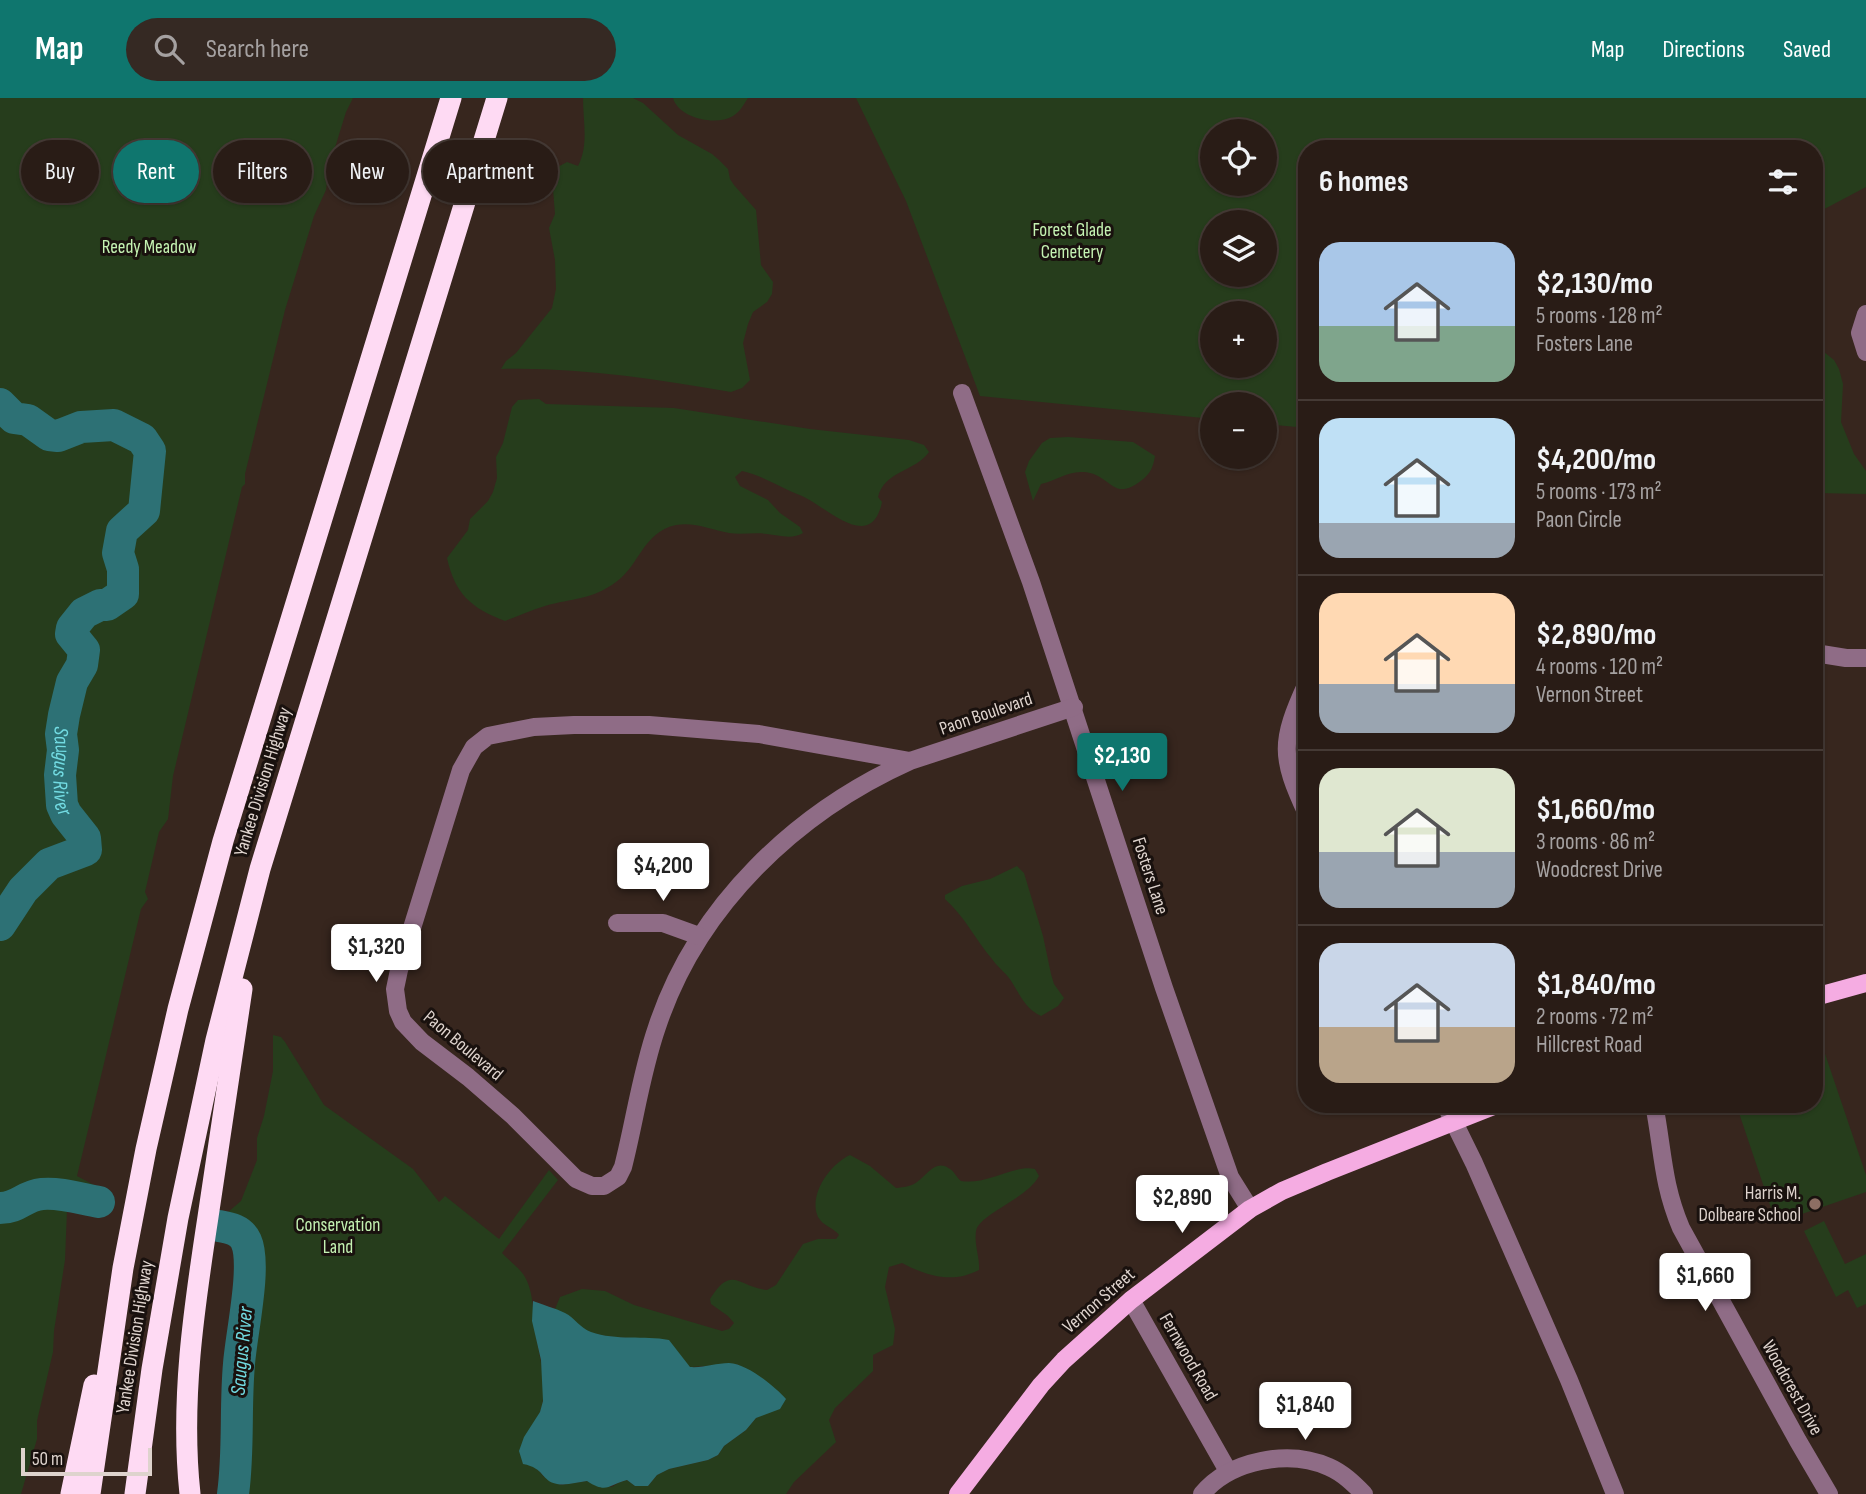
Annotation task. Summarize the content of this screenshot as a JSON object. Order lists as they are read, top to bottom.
{
  "streets": {
    "highway": ["Yankee Division Highway"],
    "main road": ["Vernon Street"],
    "street": [
      "Paon Boulevard",
      "Fosters Lane",
      "Fernwood Road",
      "Woodcrest Drive"
    ]
  },
  "crossings": [
    ["Paon Boulevard", "Fosters Lane"],
    ["Fosters Lane", "Vernon Street"],
    ["Vernon Street", "Fernwood Road"]
  ],
  "water": ["Saugus River"],
  "parks": ["Forest Glade Cemetery", "Reedy Meadow", "Conservation Land"],
  "places": ["Harris M. Dolbeare School"],
  "scale_bar": "50 m",
  "page": {
    "header": "Map",
    "search": "Search here",
    "nav": ["Map", "Directions", "Saved"],
    "map_buttons": ["+", "−"],
    "chip": [
      "Buy",
      "Rent",
      "Filters",
      "New",
      "Apartment"
    ],
    "heading": "6 homes",
    "list": [
      {
        "name": "$2,130/mo",
        "note": "5 rooms · 128 m² · Fosters Lane"
      },
      {
        "name": "$4,200/mo",
        "note": "5 rooms · 173 m² · Paon Circle"
      },
      {
        "name": "$2,890/mo",
        "note": "4 rooms · 120 m² · Vernon Street"
      },
      {
        "name": "$1,660/mo",
        "note": "3 rooms · 86 m² · Woodcrest Drive"
      },
      {
        "name": "$1,840/mo",
        "note": "2 rooms · 72 m² · Hillcrest Road"
      }
    ],
    "price": [
      "$2,130",
      "$4,200",
      "$1,320",
      "$2,890",
      "$1,660",
      "$1,840"
    ],
    "scale": "50 m"
  }
}
